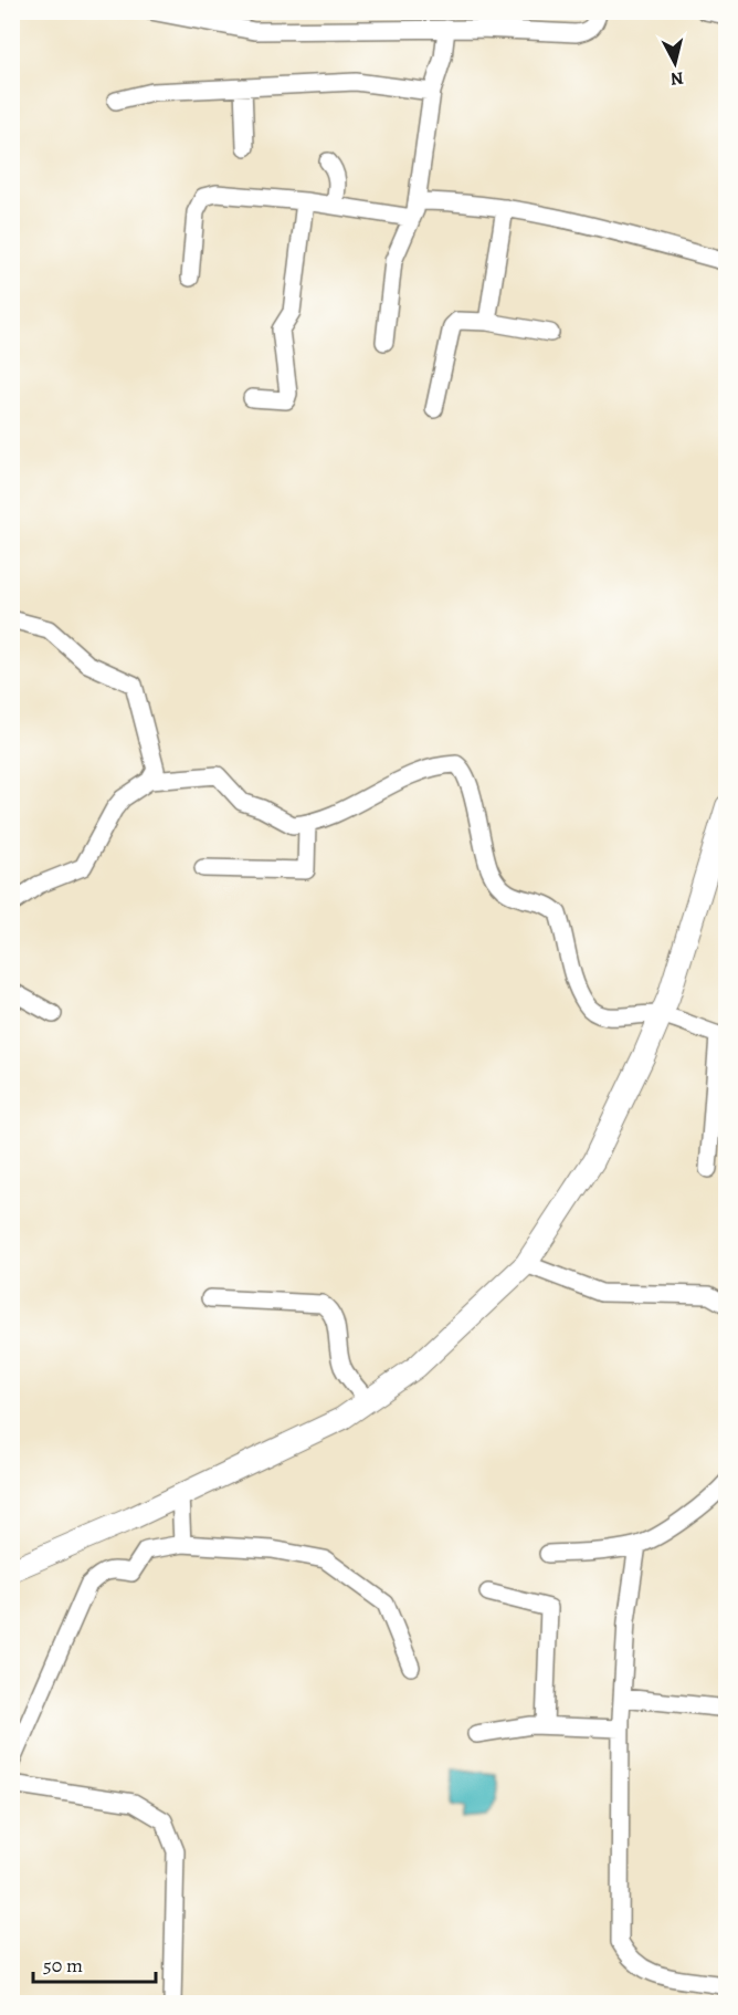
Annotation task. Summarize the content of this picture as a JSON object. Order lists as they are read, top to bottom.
{
  "scale_bar": "50 m",
  "north": "bottom"
}
